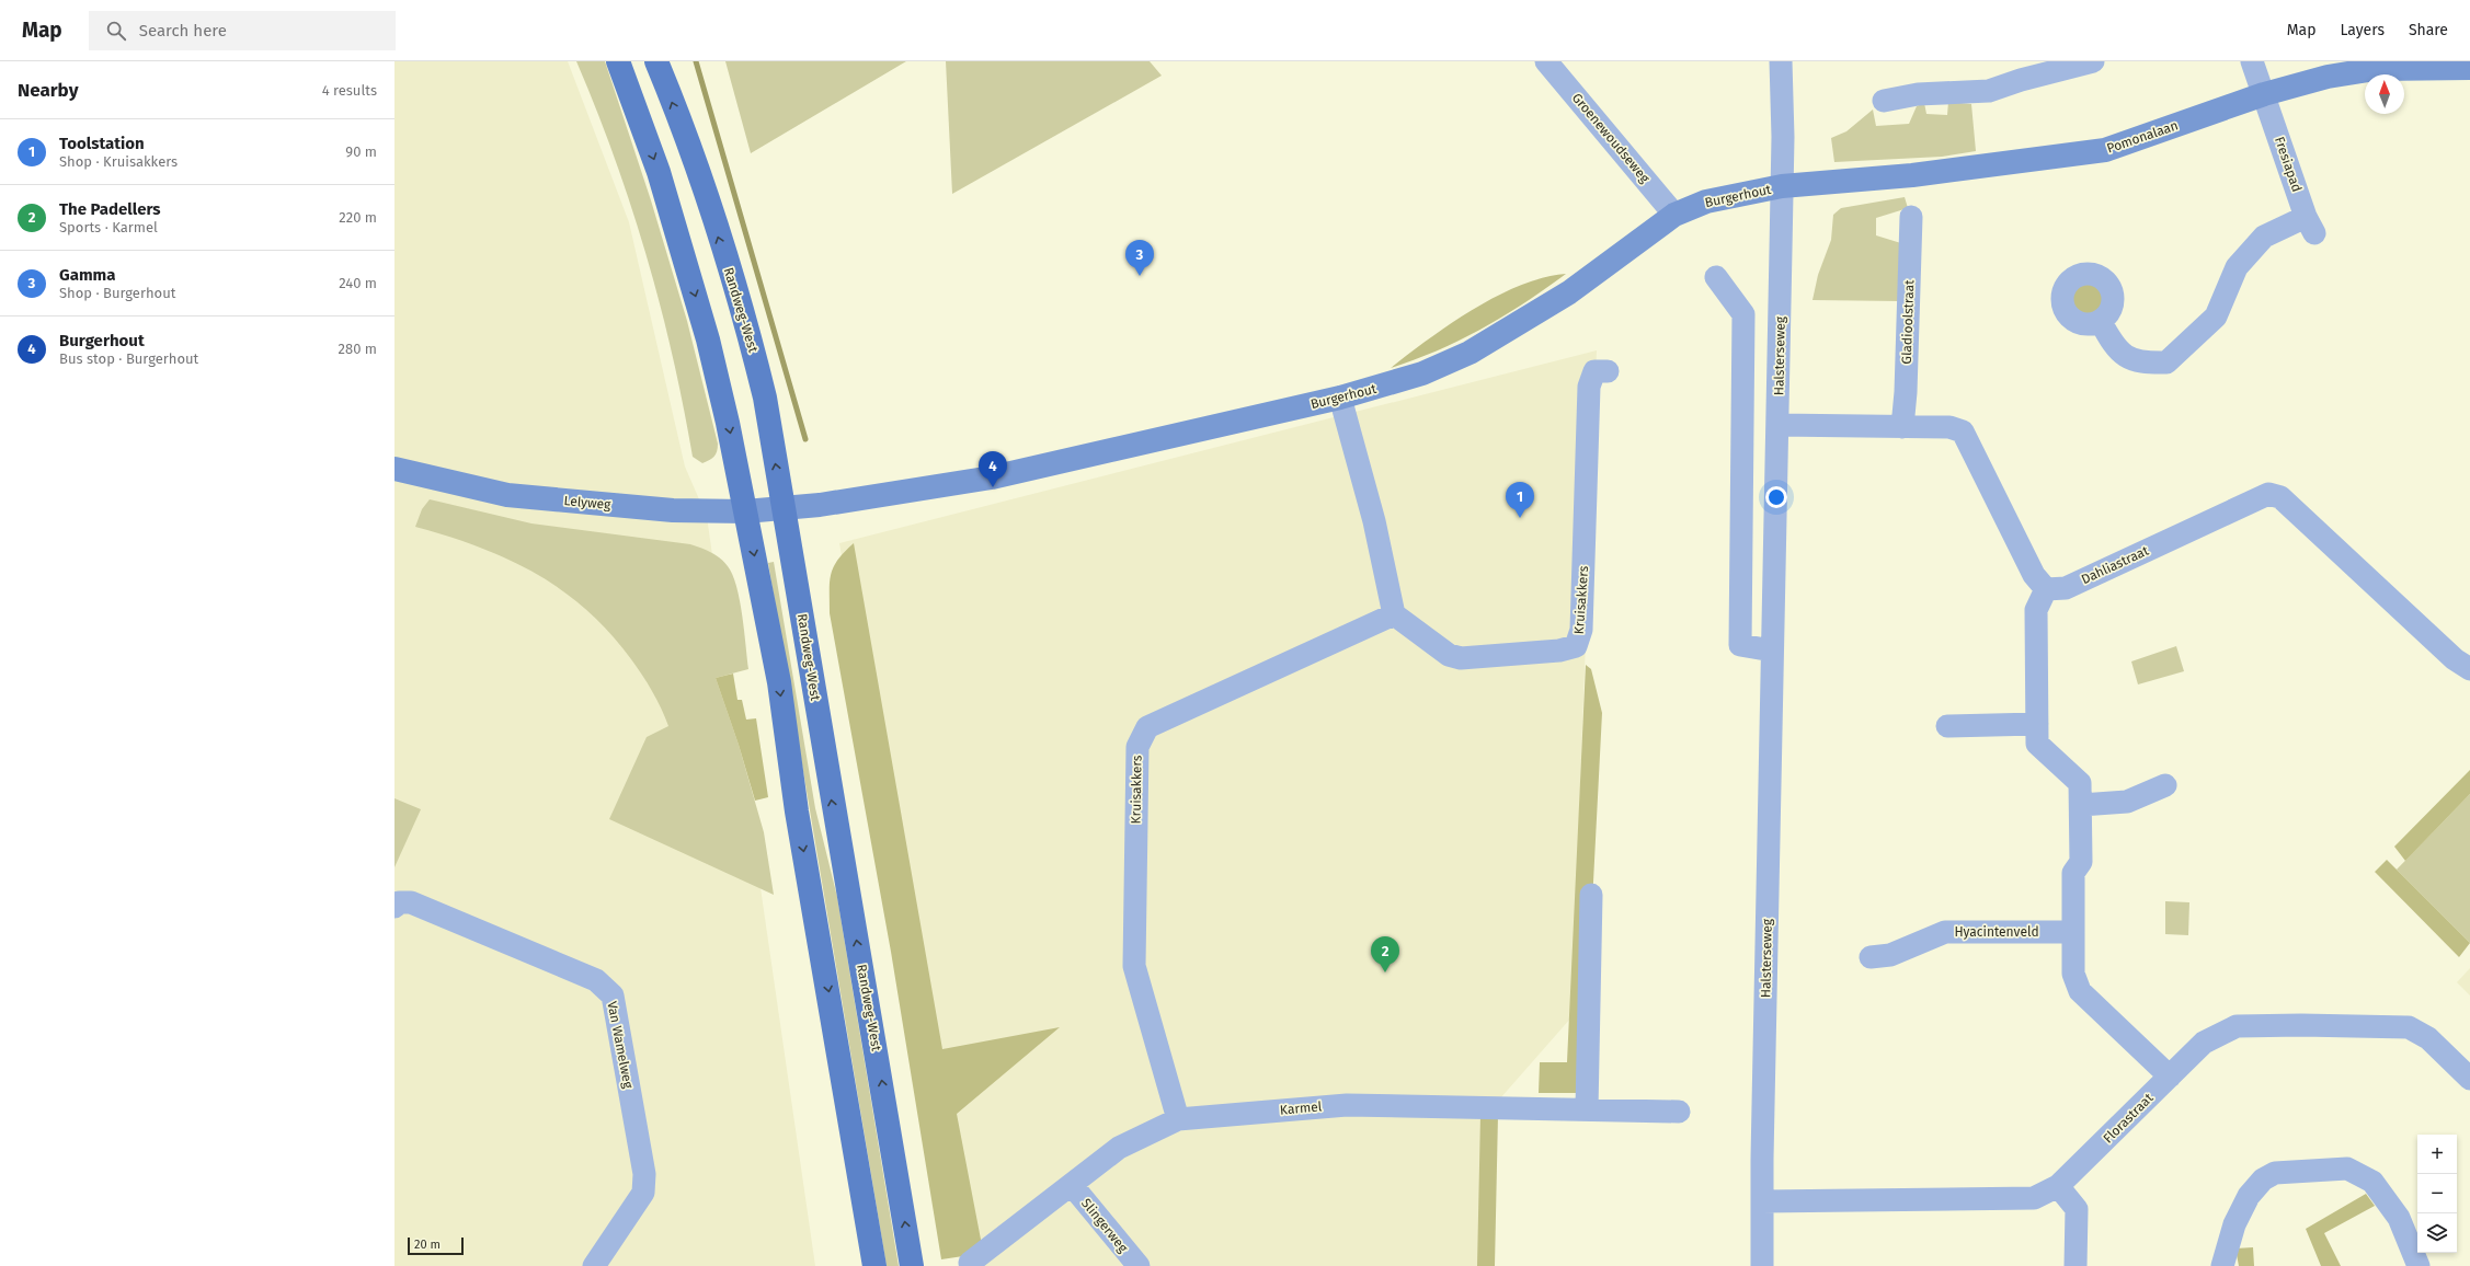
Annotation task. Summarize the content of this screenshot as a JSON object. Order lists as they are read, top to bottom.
{
  "streets": {
    "main road": ["Randweg-West"],
    "street": [
      "Pomonalaan",
      "Groenewoudseweg",
      "Fresiapad",
      "Burgerhout",
      "Gladioolstraat",
      "Halsterseweg",
      "Lelyweg",
      "Dahliastraat",
      "Kruisakkers",
      "Hyacintenveld",
      "Van Wamelweg",
      "Karmel",
      "Florastraat",
      "Slingerweg"
    ]
  },
  "crossings": [
    ["Pomonalaan", "Fresiapad"],
    ["Pomonalaan", "Burgerhout"],
    ["Pomonalaan", "Halsterseweg"],
    ["Groenewoudseweg", "Burgerhout"],
    ["Burgerhout", "Randweg-West"],
    ["Burgerhout", "Halsterseweg"],
    ["Burgerhout", "Lelyweg"],
    ["Randweg-West", "Lelyweg"],
    ["Halsterseweg", "Florastraat"],
    ["Kruisakkers", "Karmel"],
    ["Karmel", "Slingerweg"]
  ],
  "scale_bar": "20 m",
  "north": "top",
  "page": {
    "header": "Map",
    "search": "Search here",
    "nav": ["Map", "Layers", "Share"],
    "heading": ["Nearby", "4 results"],
    "list": [
      {
        "mark": "1",
        "name": "Toolstation",
        "note": "Shop · Kruisakkers",
        "value": "90 m"
      },
      {
        "mark": "2",
        "name": "The Padellers",
        "note": "Sports · Karmel",
        "value": "220 m"
      },
      {
        "mark": "3",
        "name": "Gamma",
        "note": "Shop · Burgerhout",
        "value": "240 m"
      },
      {
        "mark": "4",
        "name": "Burgerhout",
        "note": "Bus stop · Burgerhout",
        "value": "280 m"
      }
    ],
    "pins": [
      "3",
      "4",
      "1",
      "2"
    ],
    "map_buttons": ["+", "−"],
    "scale": "20 m"
  }
}
